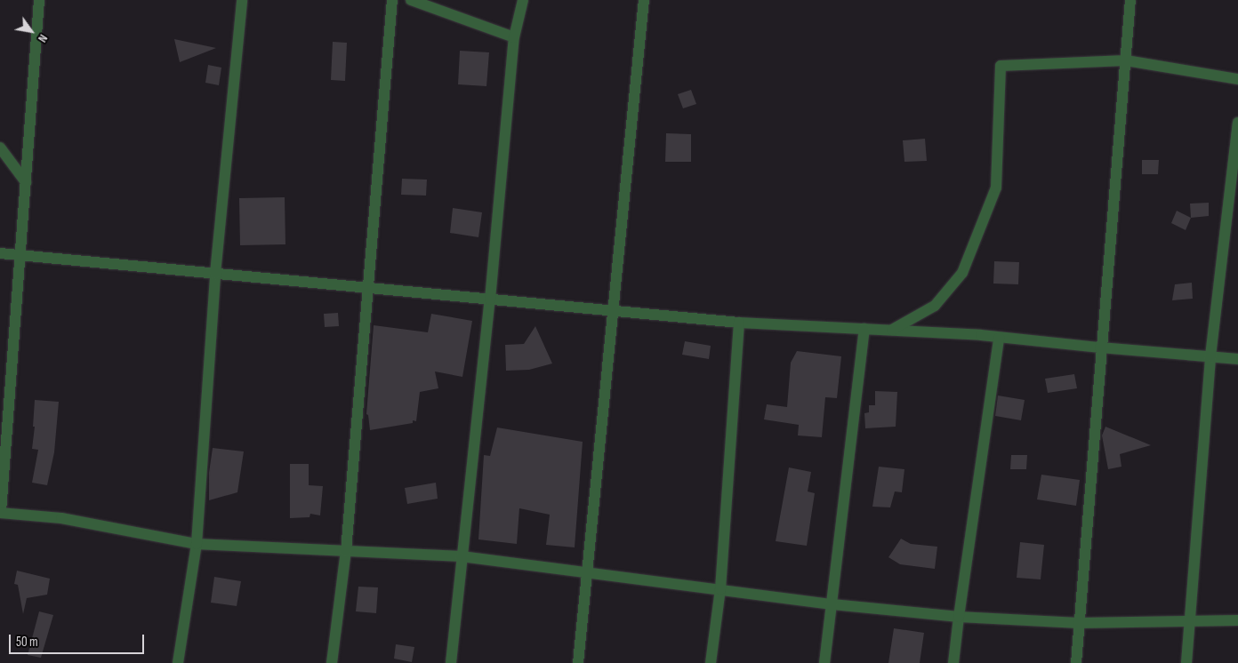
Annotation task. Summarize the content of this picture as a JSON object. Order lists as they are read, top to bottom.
{
  "scale_bar": "50 m",
  "north": "bottom right"
}
